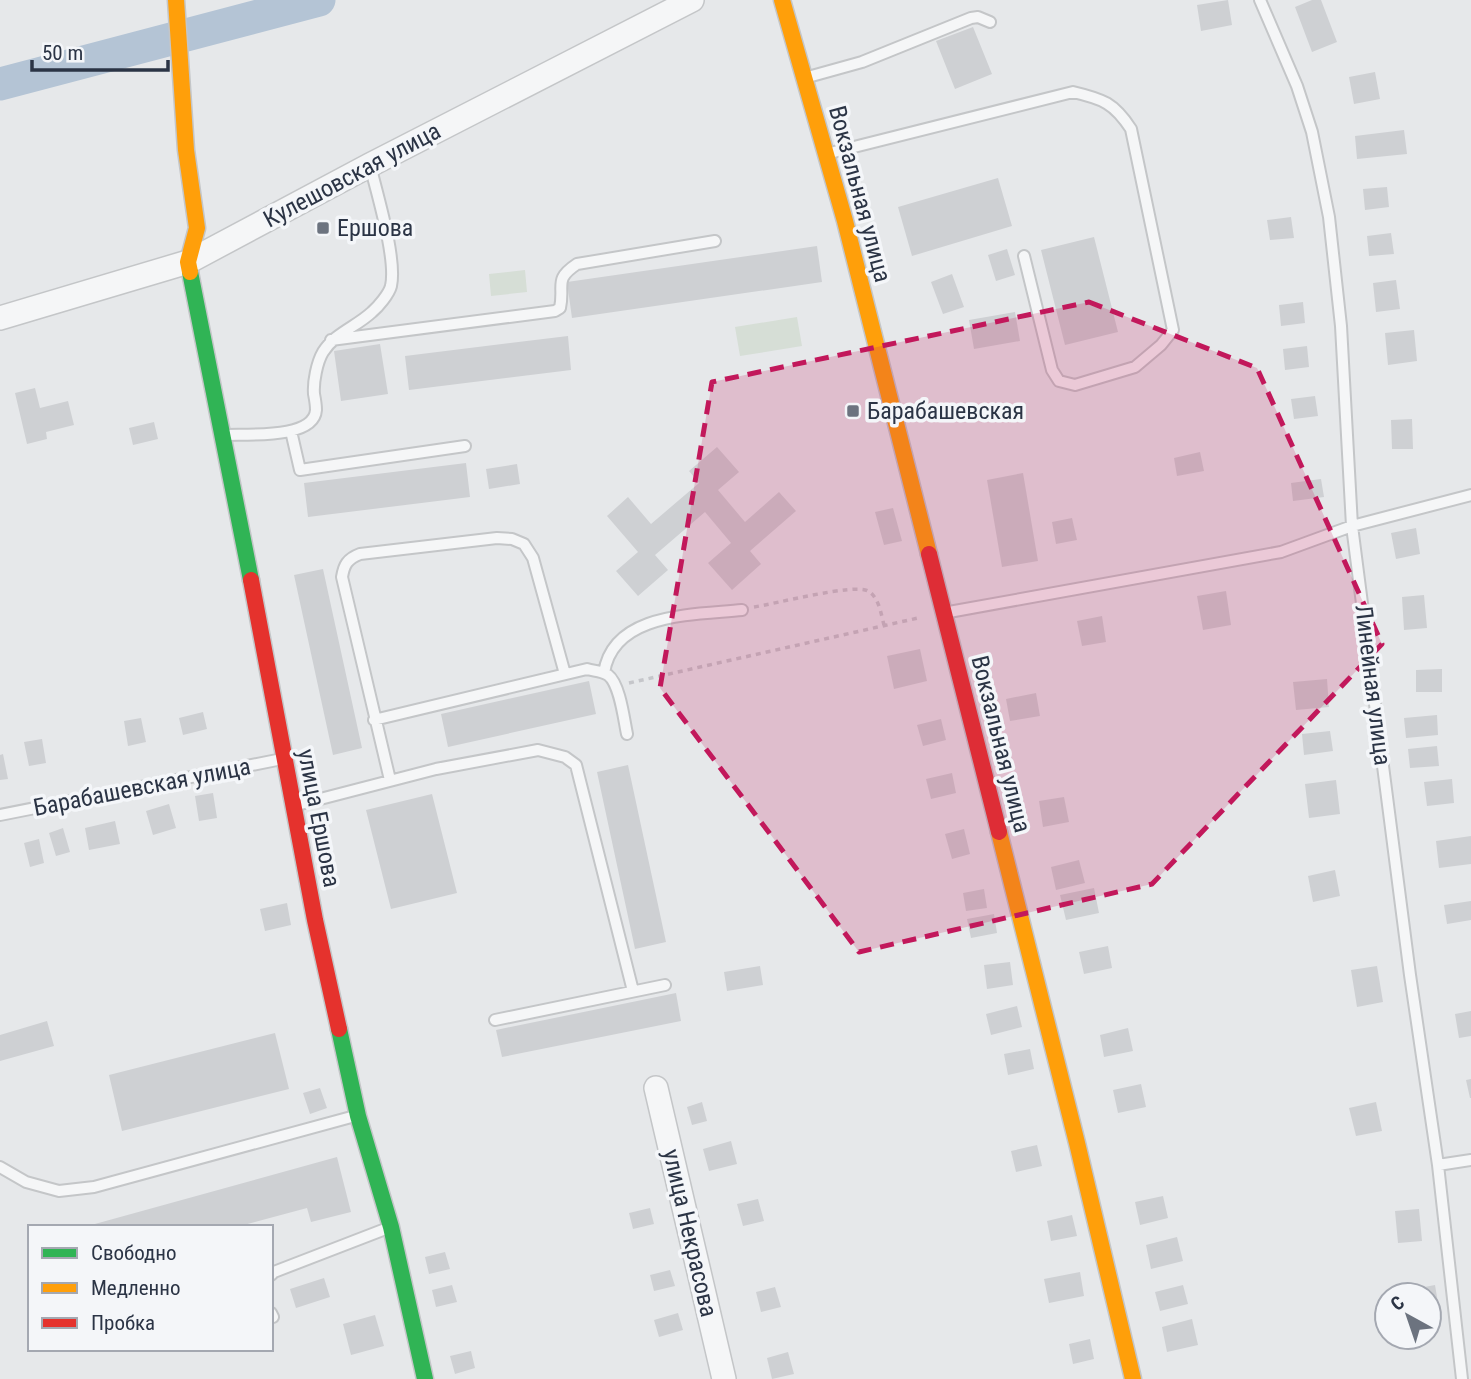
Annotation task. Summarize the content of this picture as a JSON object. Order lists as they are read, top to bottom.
{
  "streets": {
    "main road": ["Вокзальная улица", "улица Ершова"],
    "street": ["Кулешовская улица", "улица Некрасова"],
    "lane": ["Линейная улица", "Барабашевская улица"]
  },
  "crossings": [
    ["Кулешовская улица", "улица Ершова"],
    ["Барабашевская улица", "улица Ершова"]
  ],
  "places": {
    "transit": ["Ершова", "Барабашевская"]
  },
  "legend": ["Свободно", "Медленно", "Пробка"],
  "scale_bar": "50 m",
  "north": "top left"
}
